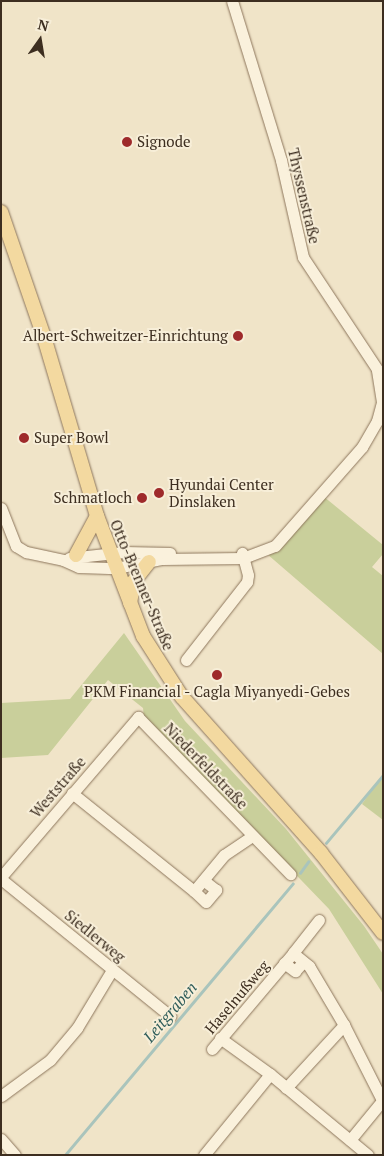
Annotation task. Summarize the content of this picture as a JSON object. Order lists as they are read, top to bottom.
{
  "streets": {
    "main road": ["Otto-Brenner-Straße"],
    "street": [
      "Thyssenstraße",
      "Niederfeldstraße",
      "Weststraße",
      "Siedlerweg",
      "Haselnußweg"
    ]
  },
  "crossings": [
    ["Thyssenstraße", "Otto-Brenner-Straße"],
    ["Niederfeldstraße", "Weststraße"],
    ["Weststraße", "Siedlerweg"]
  ],
  "water": ["Leitgraben"],
  "places": [
    "Signode",
    "Albert-Schweitzer-Einrichtung",
    "Super Bowl",
    "Hyundai Center Dinslaken",
    "Schmatloch",
    "PKM Financial - Cagla Miyanyedi-Gebes"
  ],
  "north": "top"
}
